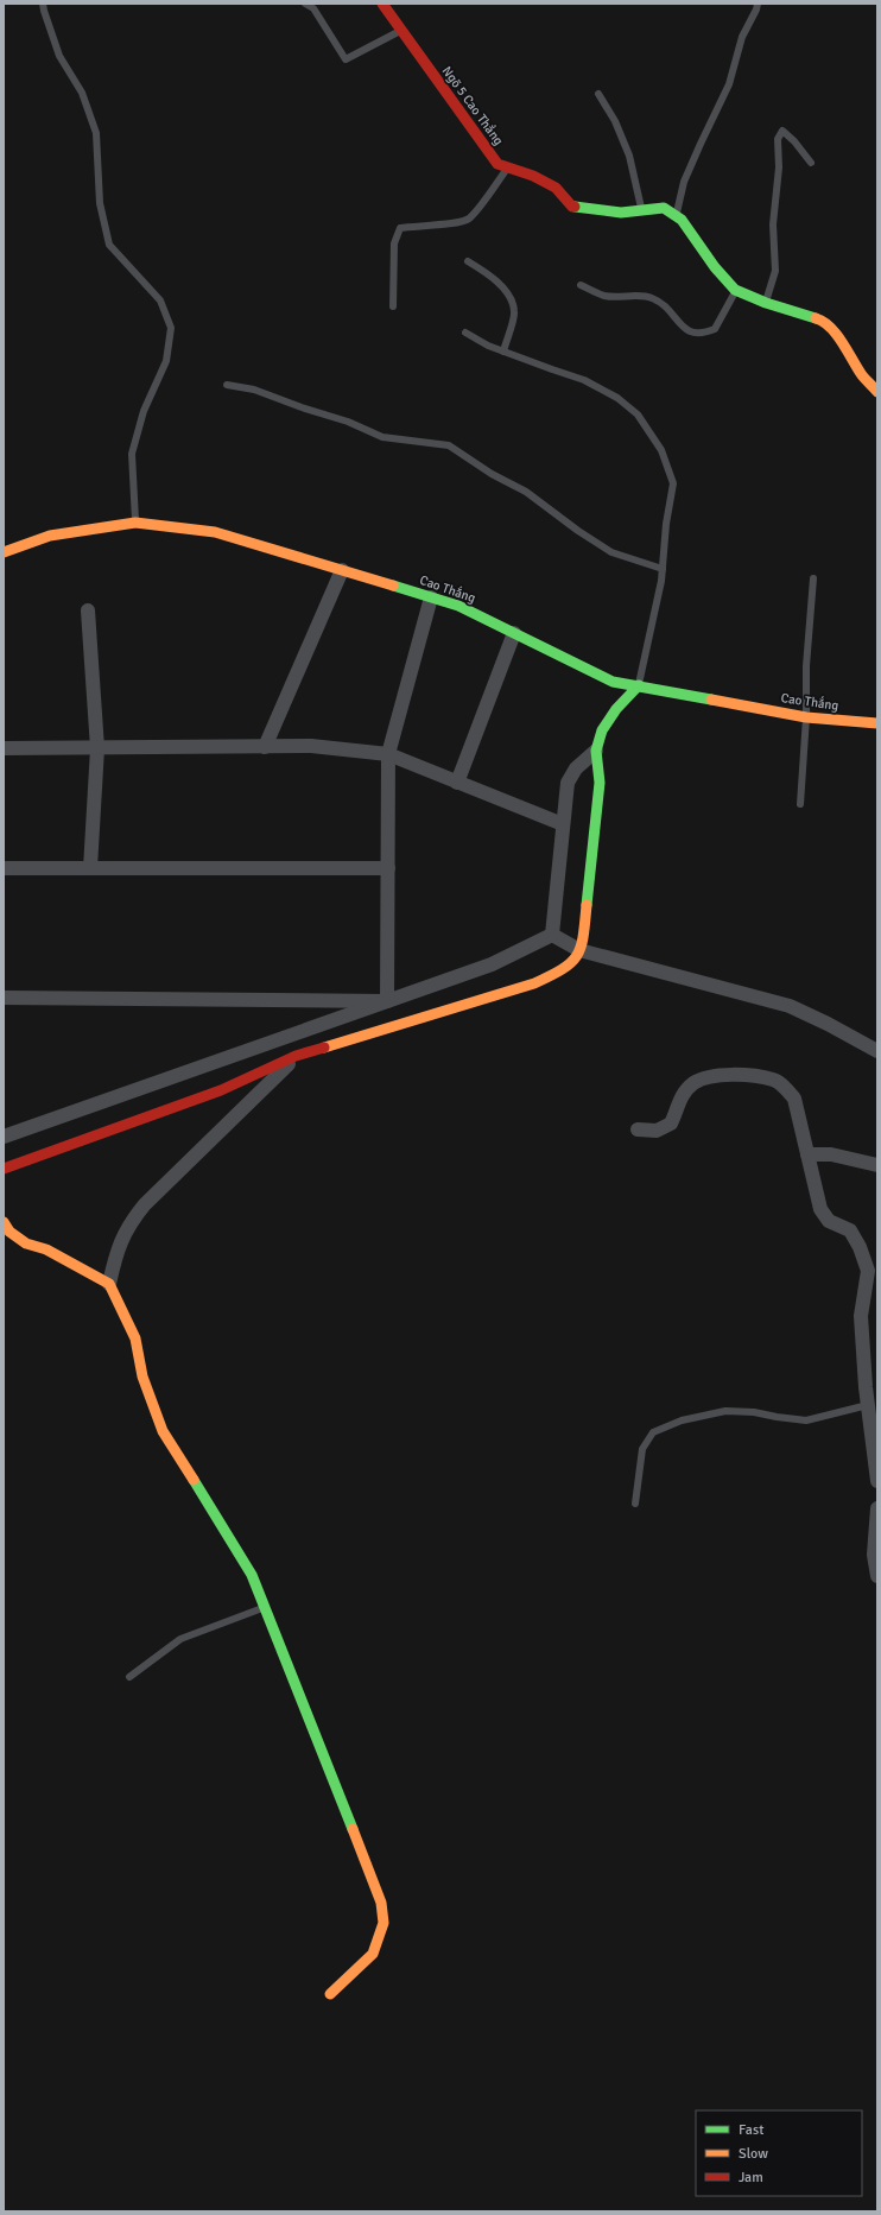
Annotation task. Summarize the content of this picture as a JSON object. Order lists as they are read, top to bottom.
{
  "streets": {
    "street": ["Ngõ 5 Cao Thắng", "Cao Thắng"]
  },
  "legend": ["Fast", "Slow", "Jam"]
}
